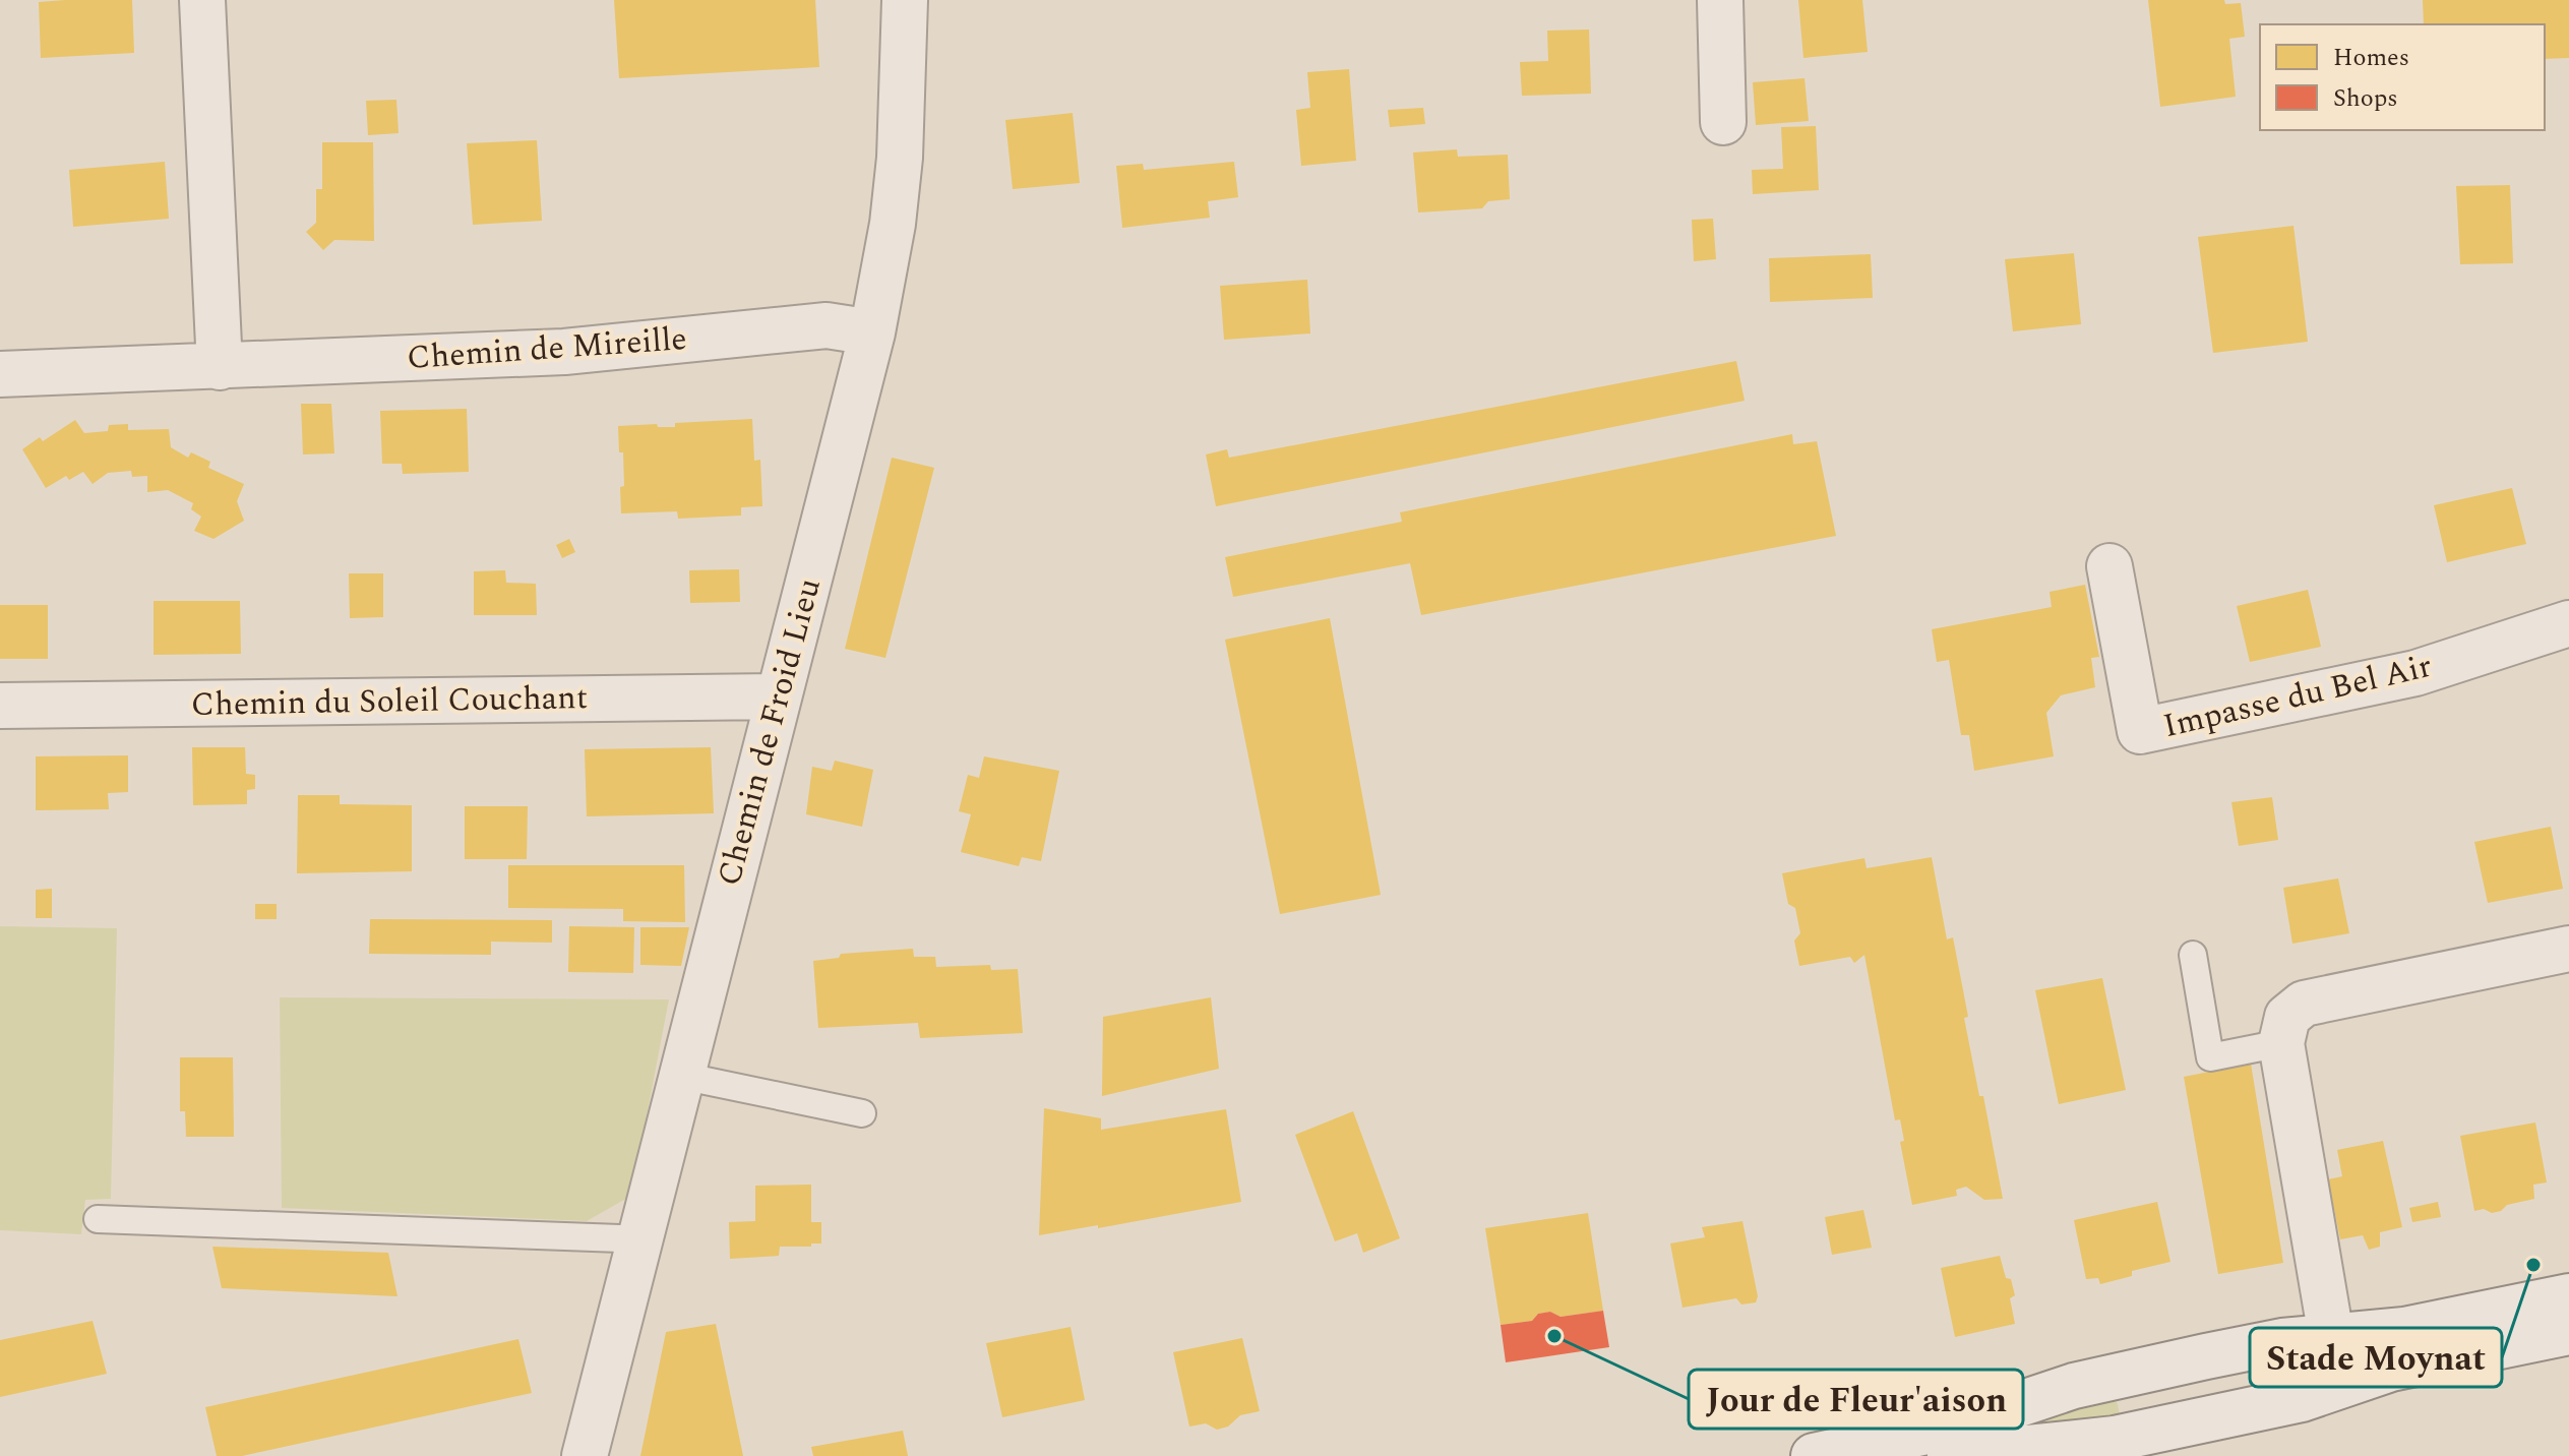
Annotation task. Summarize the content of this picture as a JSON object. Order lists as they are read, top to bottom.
{
  "streets": {
    "street": [
      "Chemin de Mireille",
      "Impasse du Bel Air",
      "Chemin du Soleil Couchant",
      "Chemin de Froid Lieu"
    ]
  },
  "crossings": [
    ["Chemin de Mireille", "Chemin de Froid Lieu"],
    ["Chemin du Soleil Couchant", "Chemin de Froid Lieu"]
  ],
  "places": ["Stade Moynat", "Jour de Fleur'aison"],
  "legend": ["Homes", "Shops"]
}
